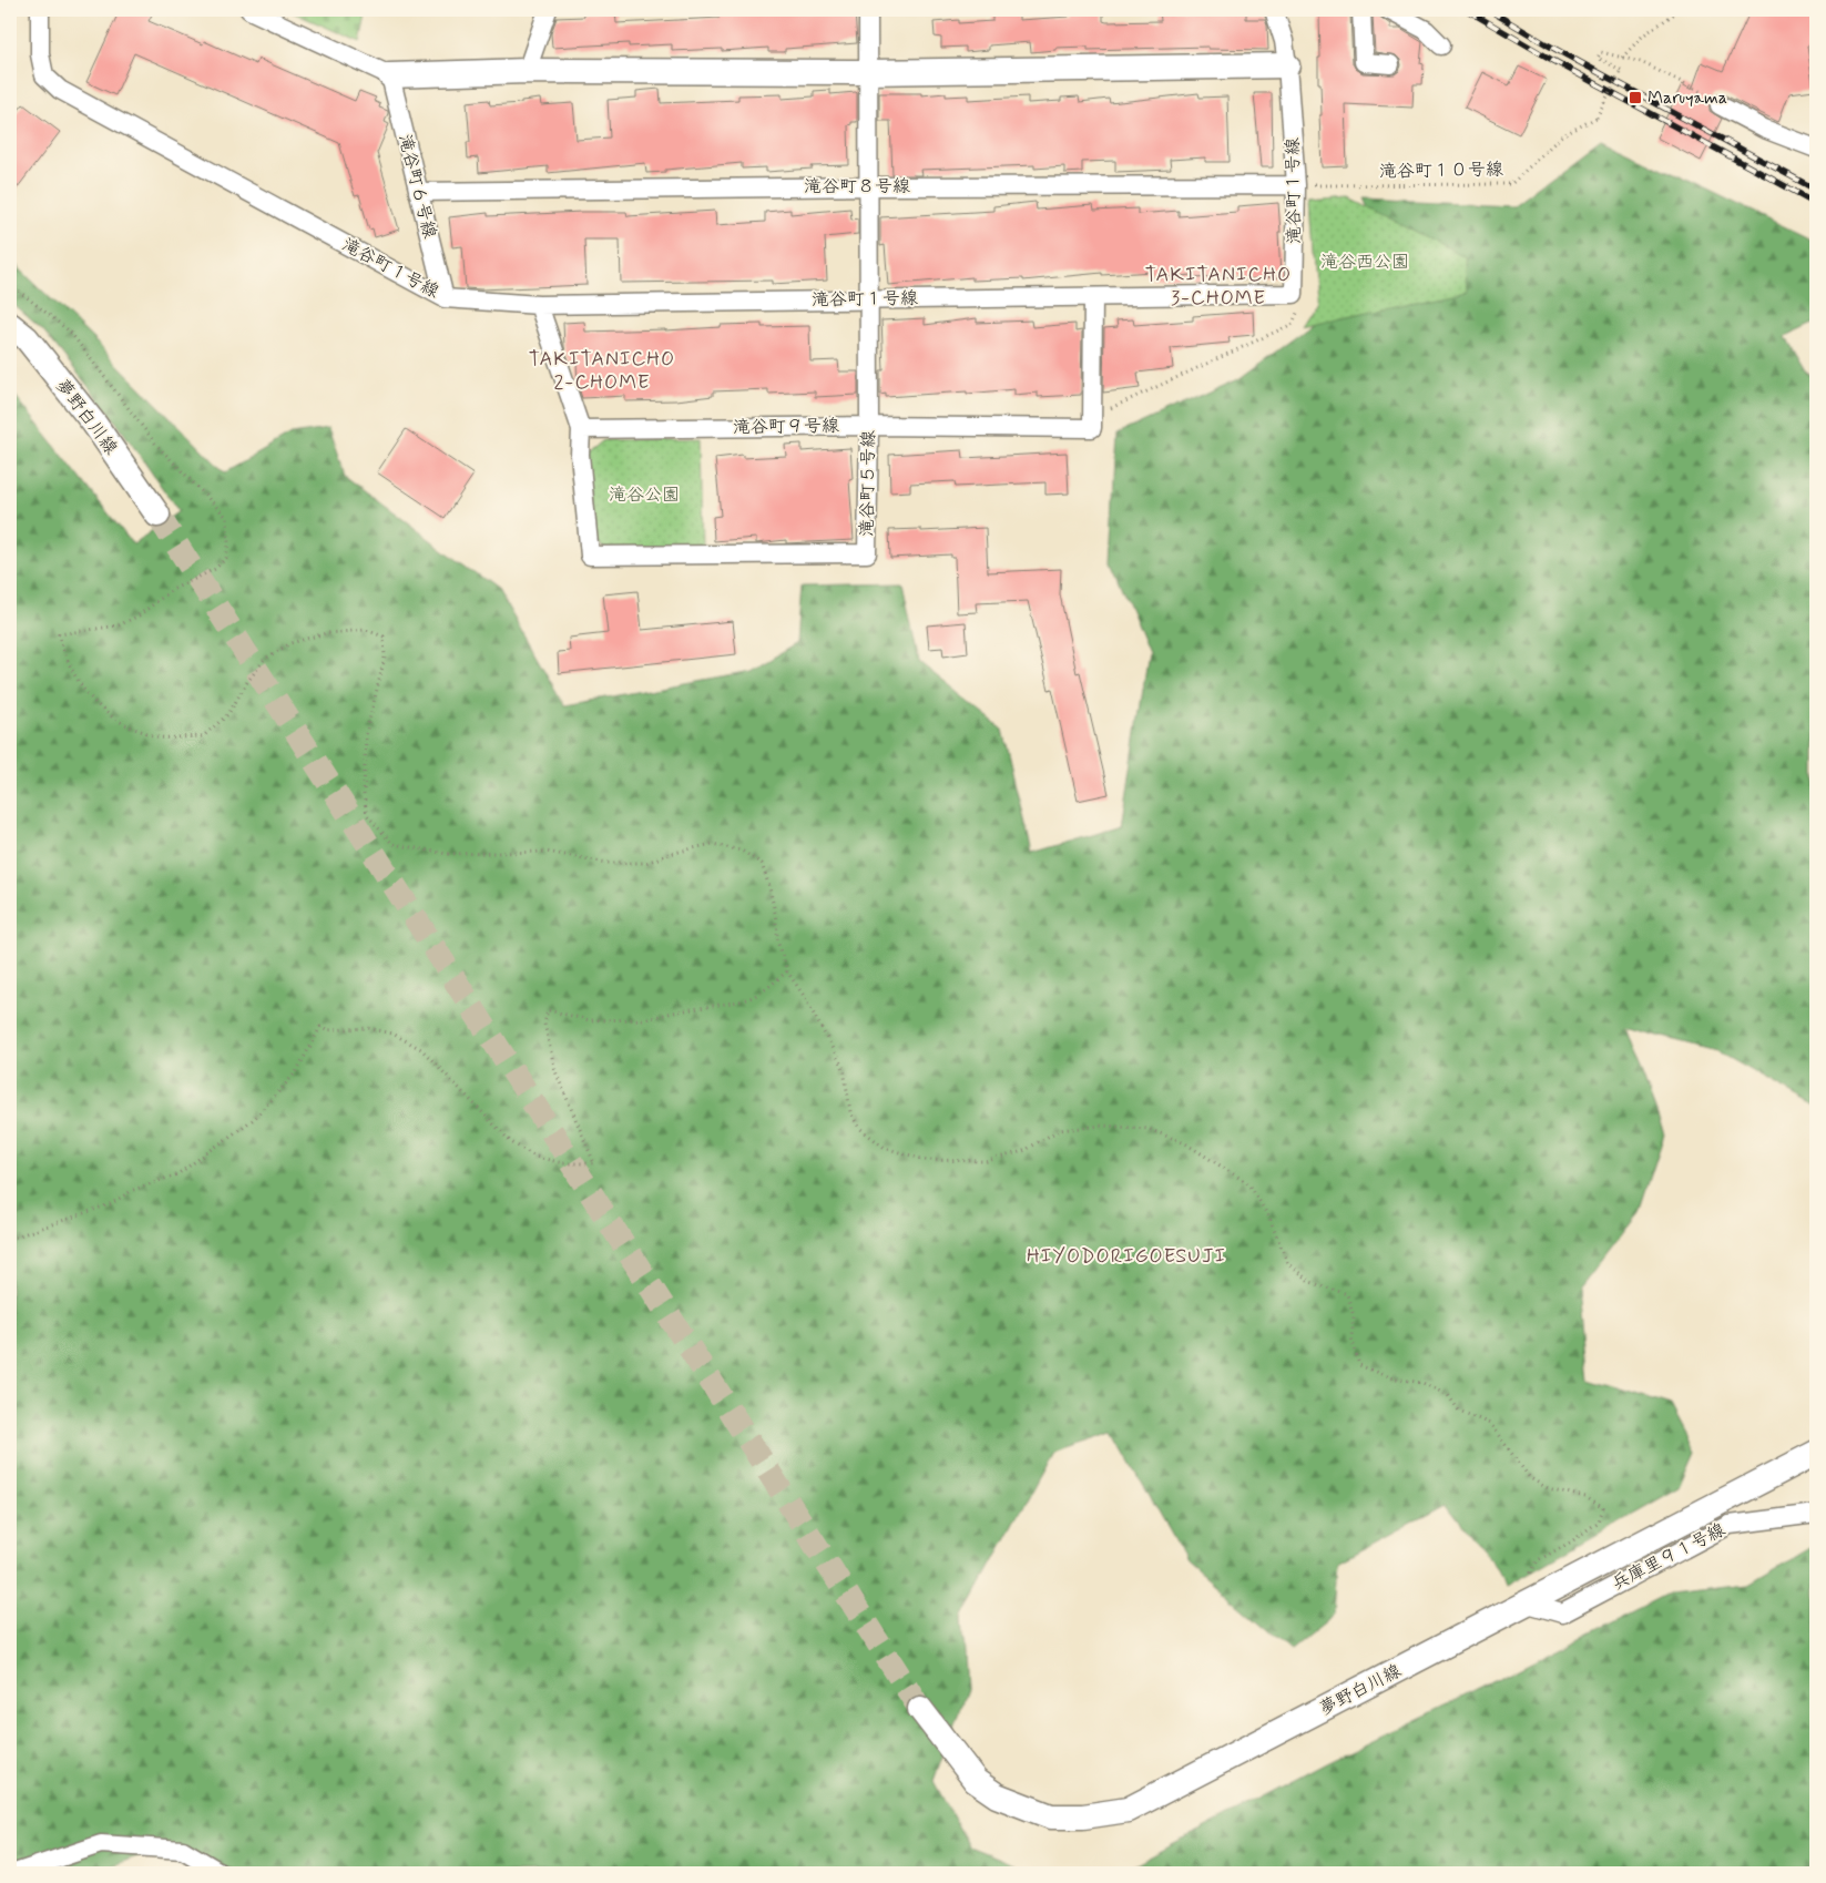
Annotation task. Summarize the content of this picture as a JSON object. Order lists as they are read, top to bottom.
{
  "streets": {
    "street": [
      "滝谷町６号線",
      "滝谷町８号線",
      "滝谷町１号線",
      "夢野白川線",
      "滝谷町９号線",
      "滝谷町５号線",
      "兵庫里９１号線"
    ],
    "path": ["滝谷町１０号線"]
  },
  "crossings": [
    ["滝谷町１０号線", "滝谷町８号線"],
    ["滝谷町１０号線", "滝谷町１号線"],
    ["滝谷町６号線", "滝谷町８号線"],
    ["滝谷町６号線", "滝谷町１号線"],
    ["滝谷町８号線", "滝谷町１号線"],
    ["滝谷町８号線", "滝谷町５号線"],
    ["滝谷町１号線", "滝谷町５号線"],
    ["夢野白川線", "兵庫里９１号線"],
    ["滝谷町９号線", "滝谷町５号線"]
  ],
  "districts": ["TAKITANICHO 3-CHOME", "TAKITANICHO 2-CHOME", "HIYODORIGOESUJI"],
  "parks": ["滝谷西公園", "滝谷公園"],
  "places": {
    "transit": ["Maruyama"]
  }
}
